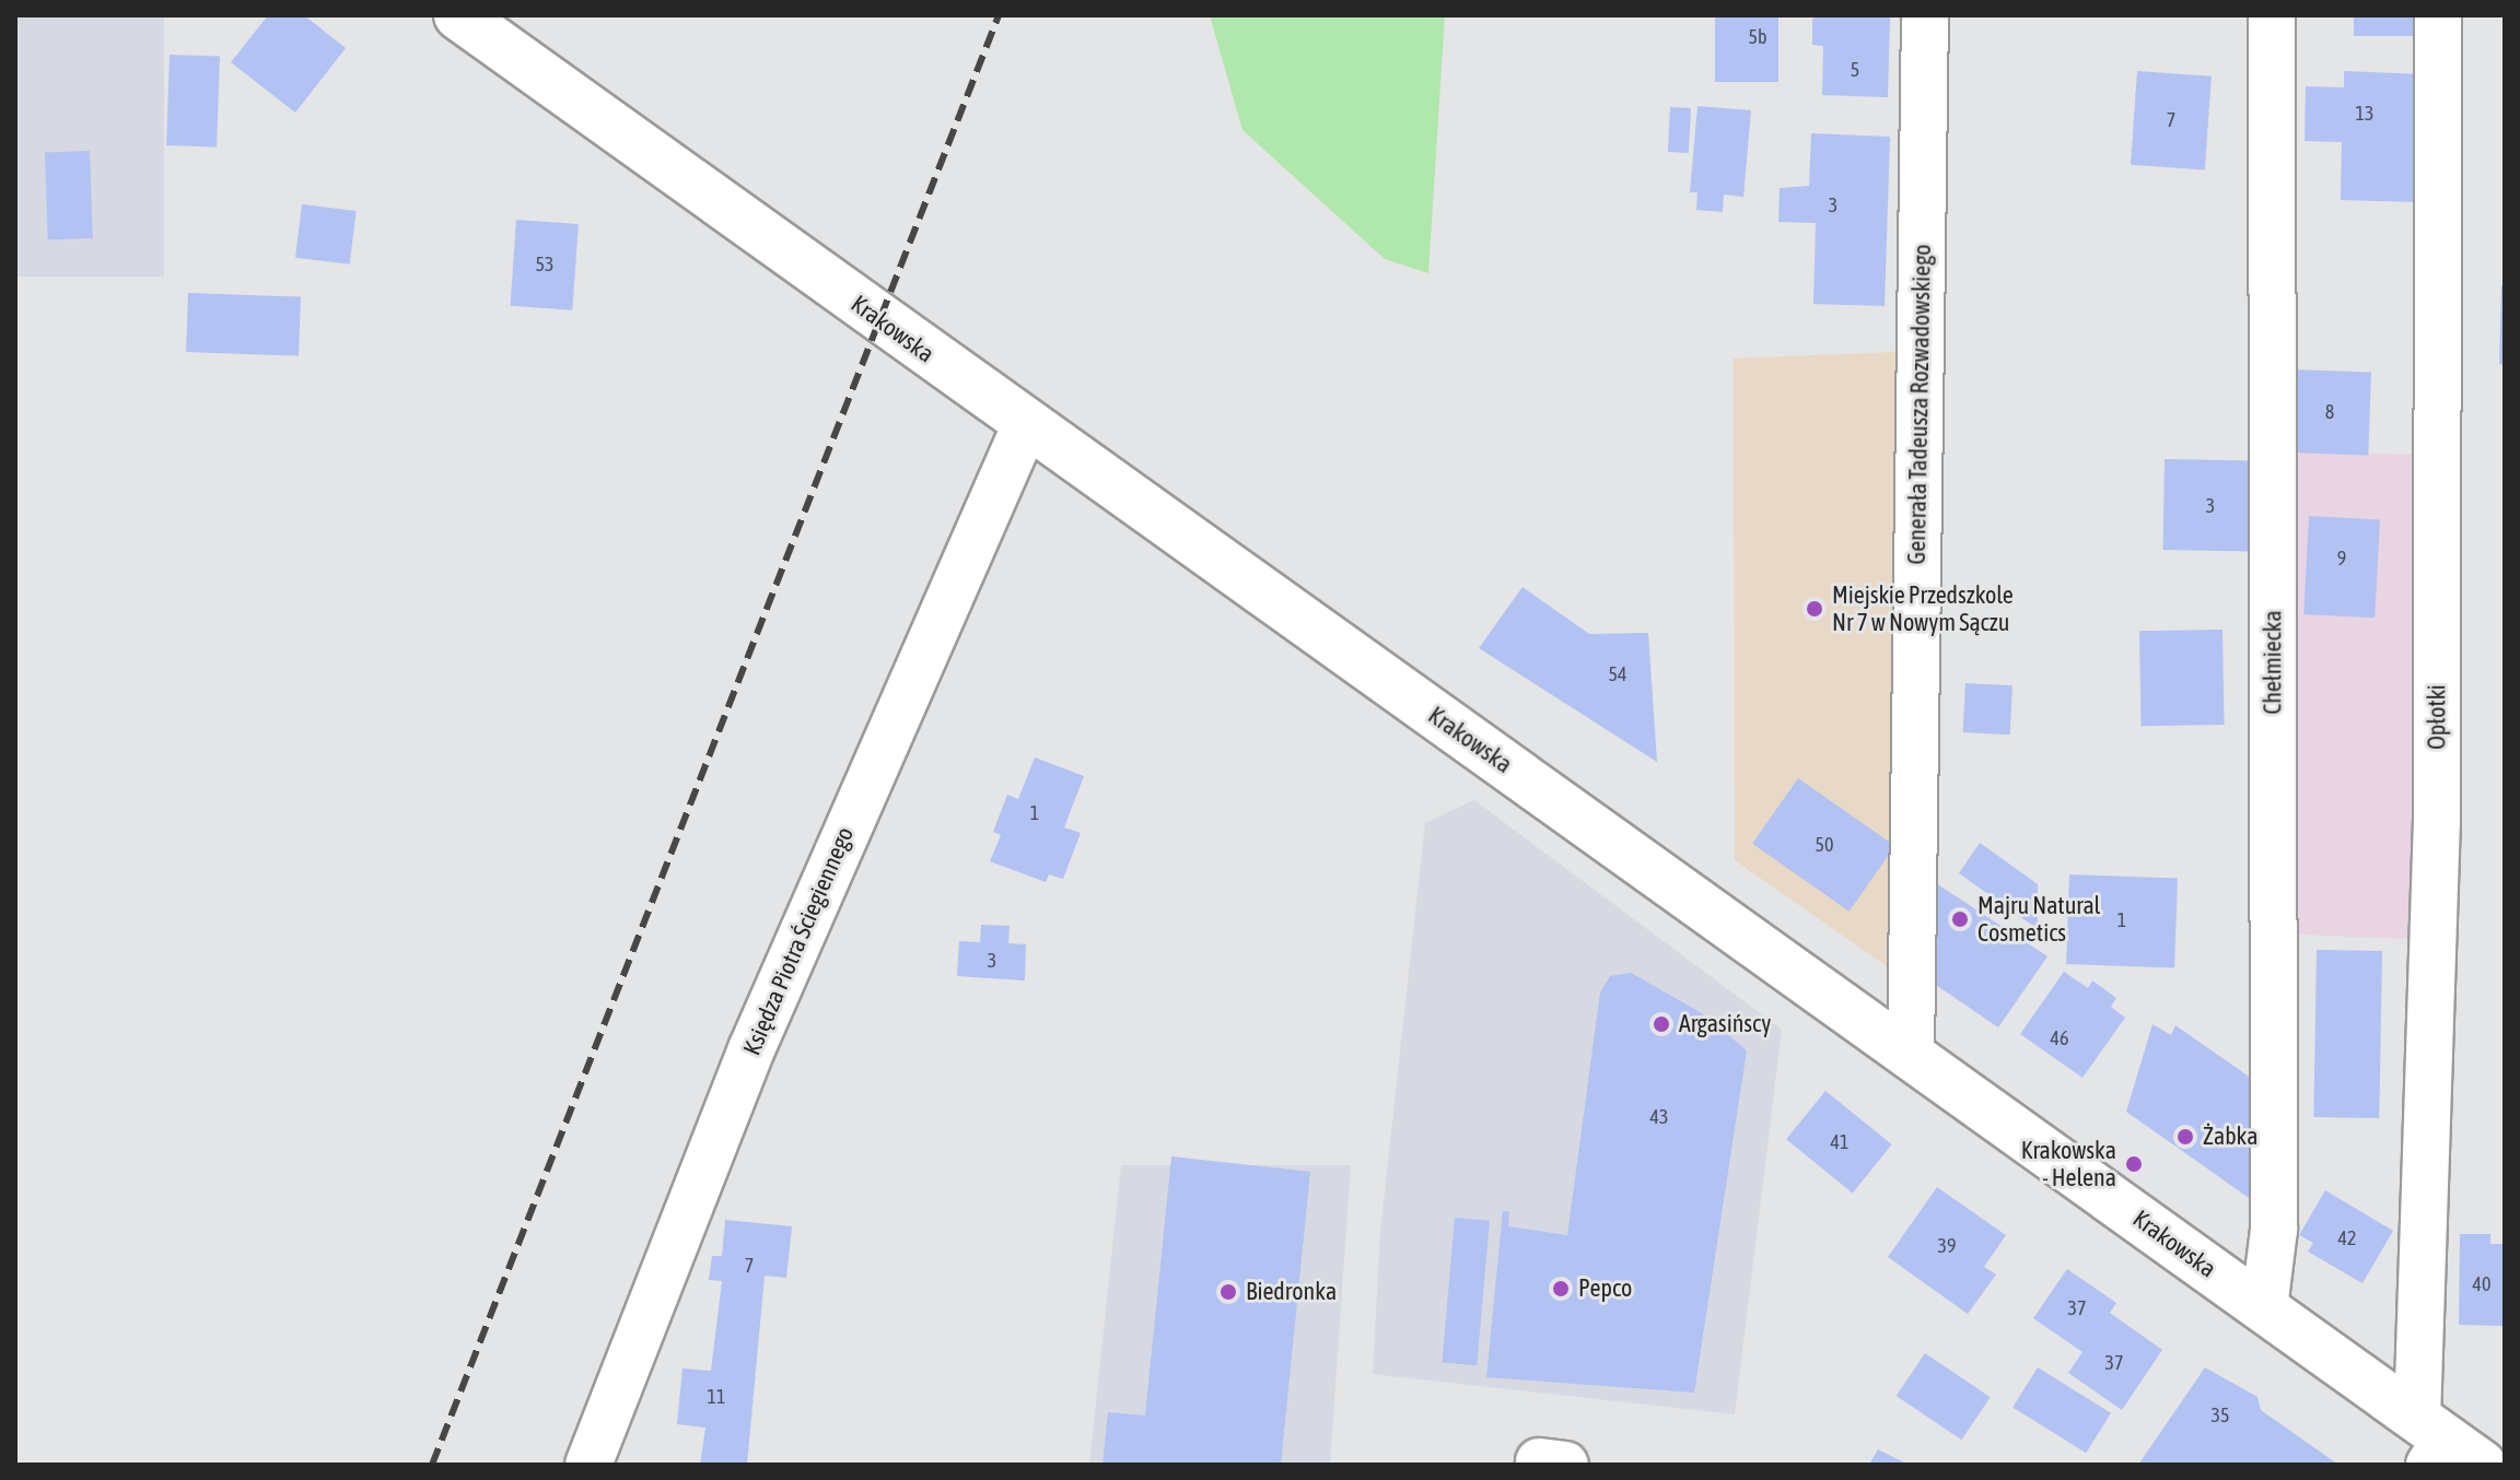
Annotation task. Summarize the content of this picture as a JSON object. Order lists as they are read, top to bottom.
{
  "streets": {
    "main road": ["Krakowska"],
    "street": [
      "Generała Tadeusza Rozwadowskiego",
      "Chełmiecka",
      "Opłotki",
      "Księdza Piotra Ściegiennego"
    ]
  },
  "crossings": [
    ["Krakowska", "Generała Tadeusza Rozwadowskiego"],
    ["Krakowska", "Chełmiecka"],
    ["Krakowska", "Opłotki"],
    ["Krakowska", "Księdza Piotra Ściegiennego"]
  ],
  "places": [
    "Miejskie Przedszkole Nr 7 w Nowym Sączu",
    "Majru Natural Cosmetics",
    "Argasińscy",
    "Żabka",
    "Krakowska - Helena",
    "Pepco",
    "Biedronka"
  ],
  "house_numbers": [
    "5b",
    "5",
    "13",
    "7",
    "3",
    "53",
    "8",
    "3",
    "9",
    "54",
    "1",
    "50",
    "1",
    "3",
    "46",
    "43",
    "41",
    "42",
    "39",
    "7",
    "40",
    "37",
    "37",
    "11",
    "35"
  ]
}
